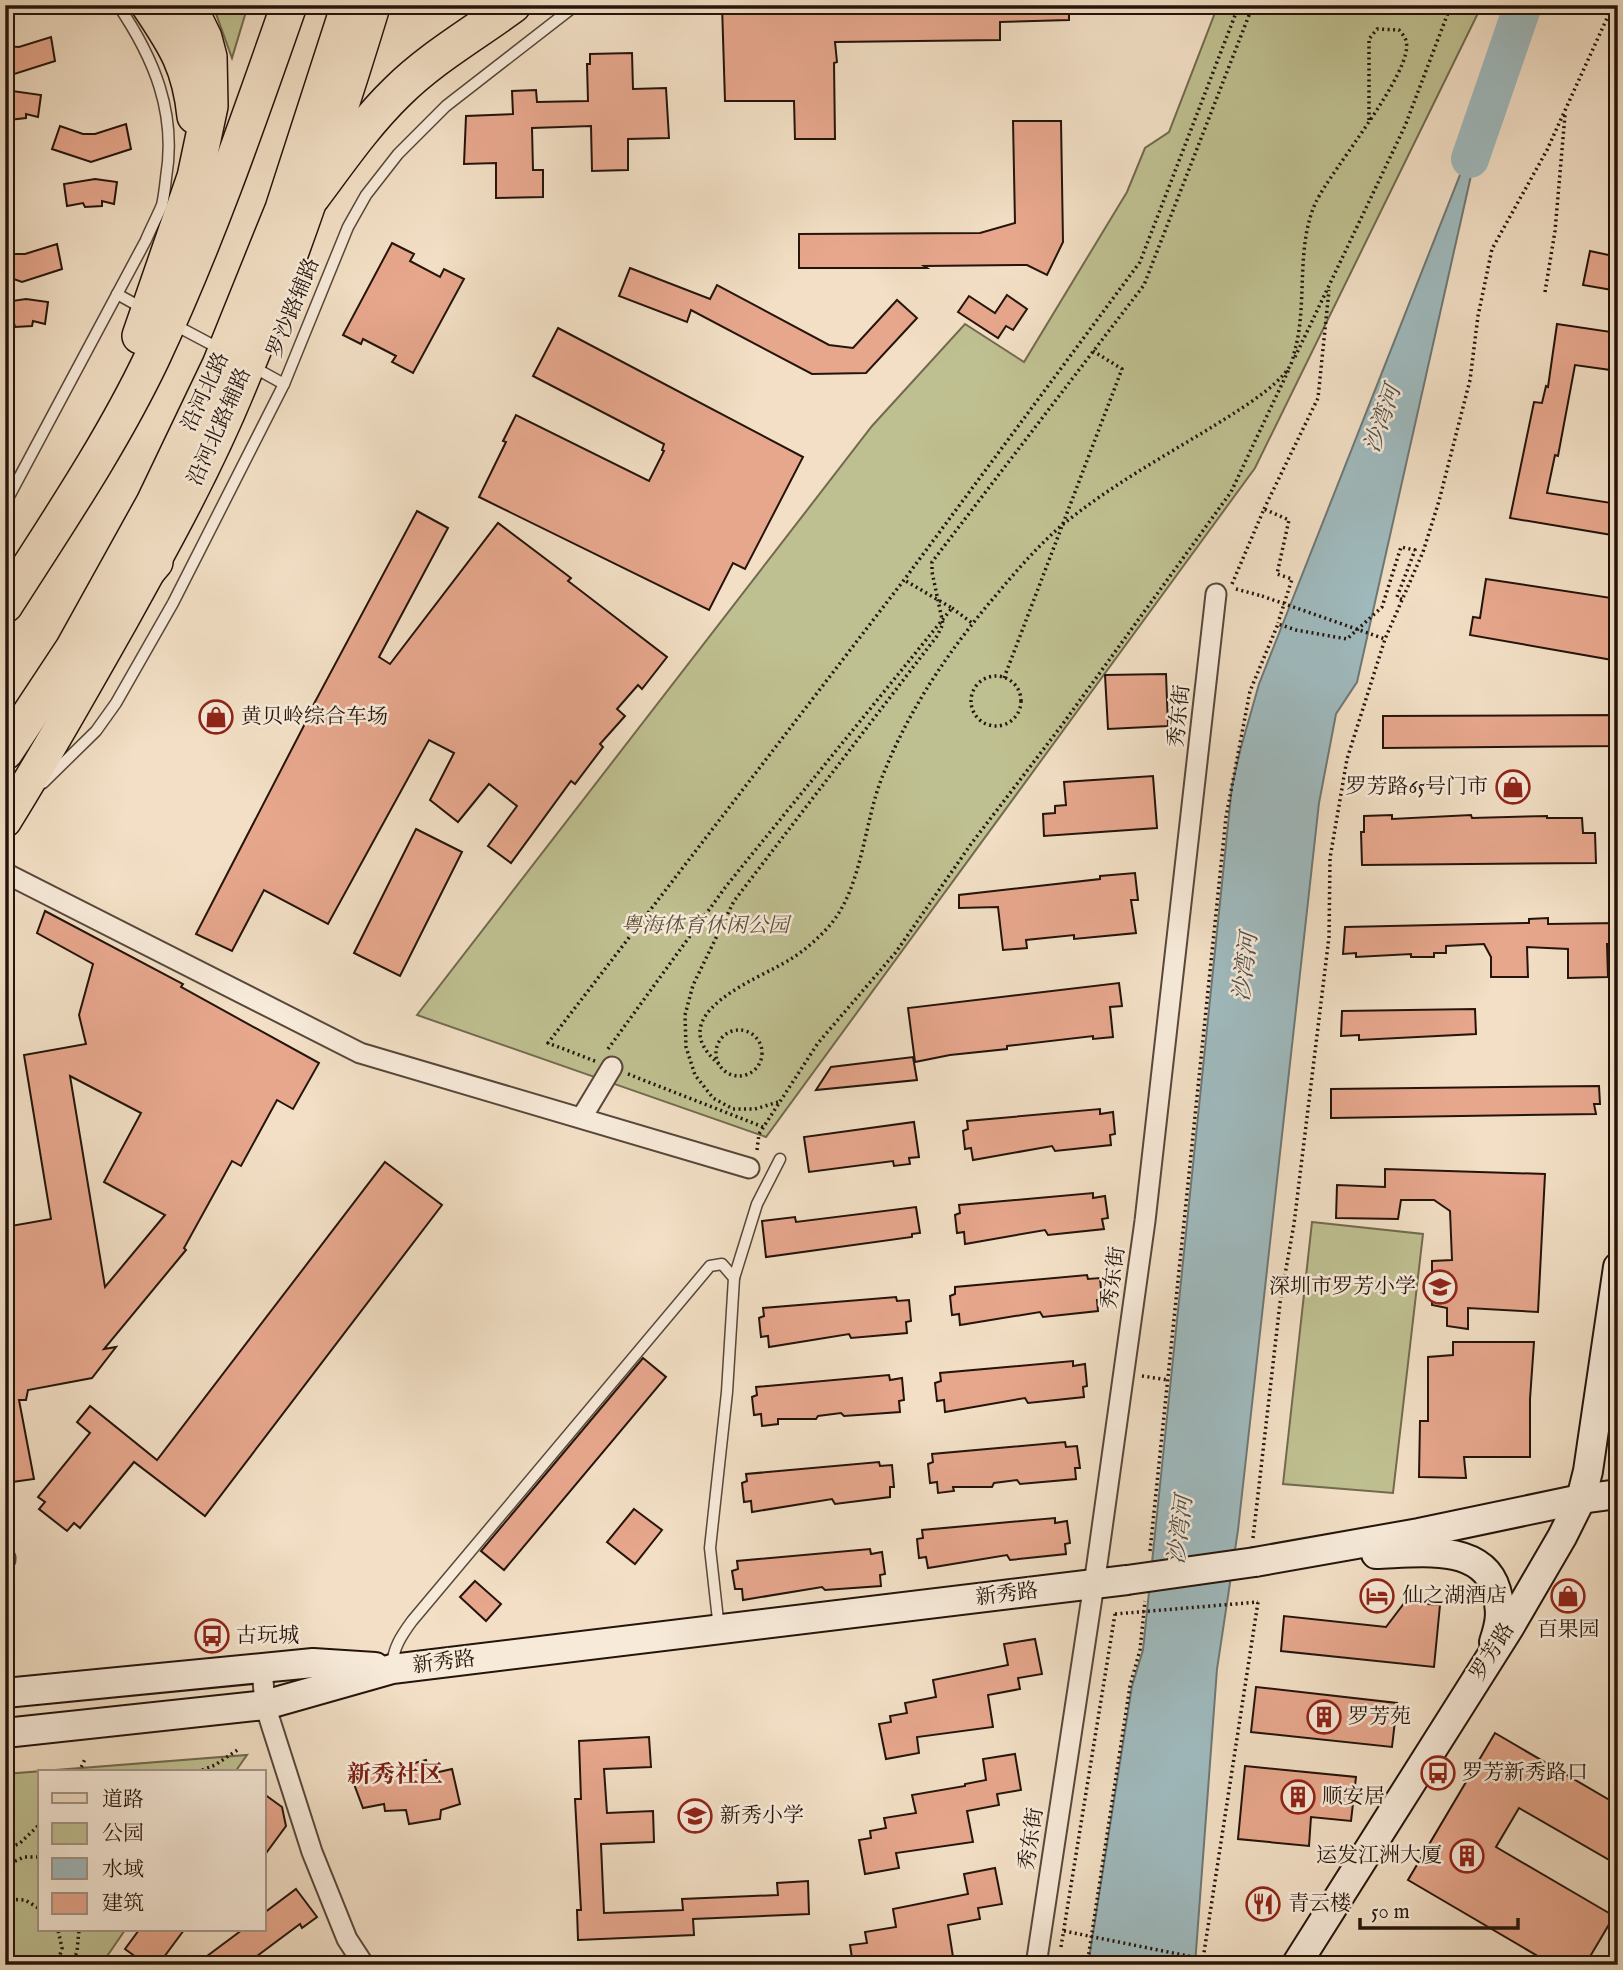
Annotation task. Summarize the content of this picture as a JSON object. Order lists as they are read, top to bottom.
{
  "streets": {
    "highway": ["沿河北路"],
    "main road": ["沿河北路辅路", "新秀路", "罗芳路"],
    "street": ["秀东街"],
    "lane": ["罗沙路辅路"]
  },
  "crossings": [
    ["罗沙路辅路", "沿河北路辅路"],
    ["秀东街", "新秀路"],
    ["新秀路", "罗芳路"]
  ],
  "districts": ["新秀社区"],
  "water": ["沙湾河"],
  "parks": ["粤海体育休闲公园"],
  "places": {
    "shop": ["黄贝岭综合车场", "罗芳路65号门市", "百果园"],
    "school or university": ["深圳市罗芳小学", "新秀小学"],
    "hotel": ["仙之湖酒店"],
    "bus stop": ["古玩城", "罗芳新秀路口"],
    "building": ["罗芳苑", "顺安居", "运发江洲大厦"],
    "restaurant": ["青云楼"]
  },
  "legend": [
    "道路",
    "公园",
    "水域",
    "建筑"
  ],
  "scale_bar": "50 m"
}
